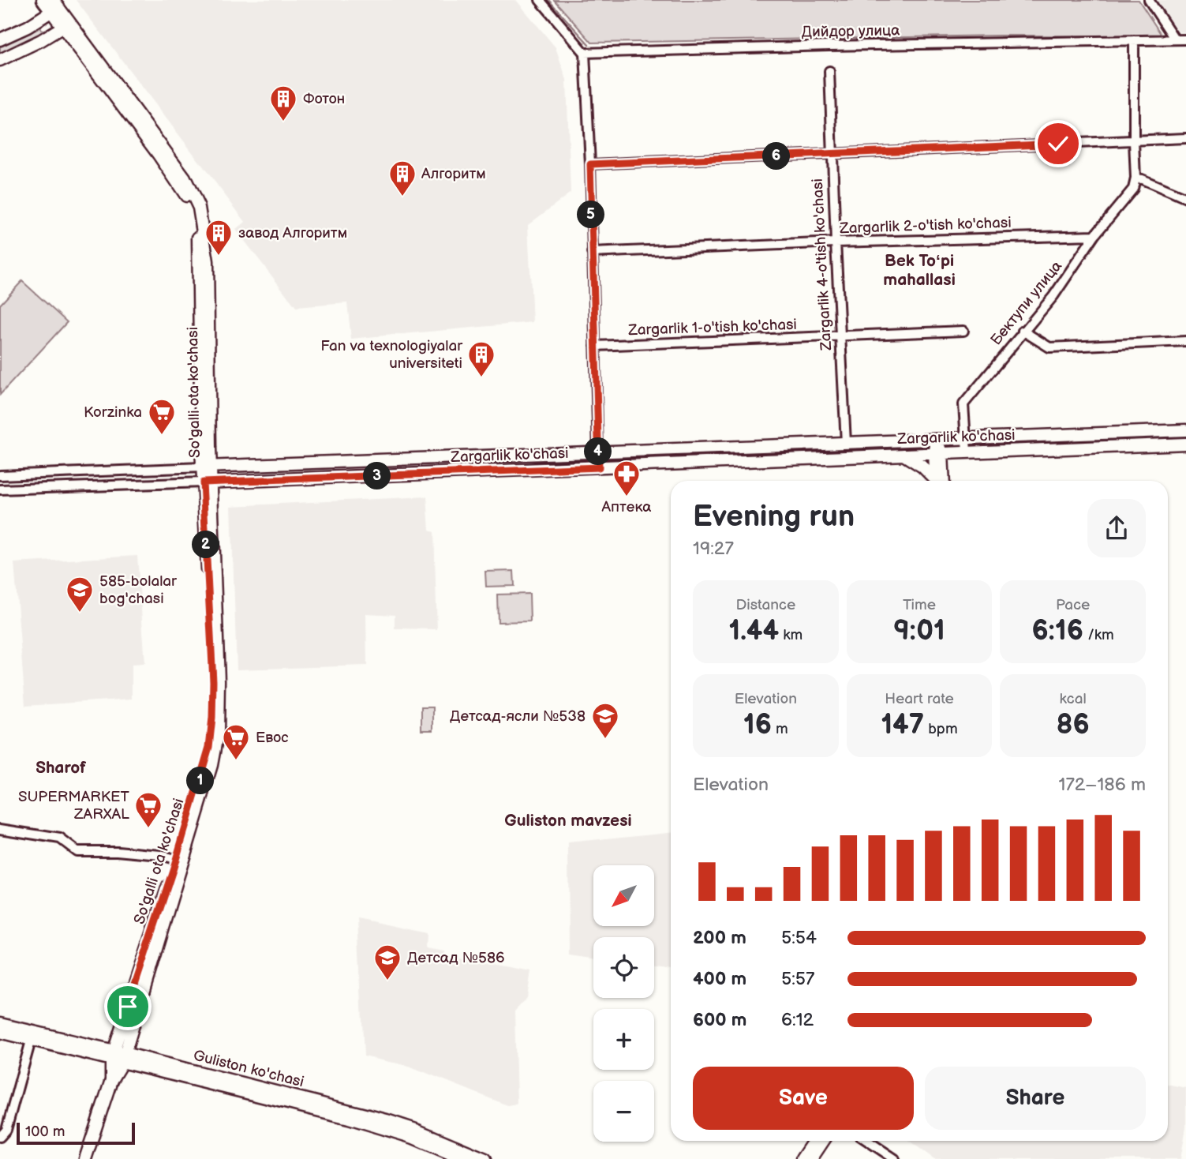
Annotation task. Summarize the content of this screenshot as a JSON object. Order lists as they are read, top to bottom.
{
  "streets": {
    "main road": [
      "Zargarlik 4-o'tish ko'chasi",
      "So'galli ota ko'chasi",
      "Zargarlik ko'chasi",
      "Guliston ko'chasi"
    ],
    "street": [
      "Дийдор улица",
      "Zargarlik 2-o'tish ko'chasi",
      "Бектупи улица",
      "Zargarlik 1-o'tish ko'chasi"
    ]
  },
  "crossings": [
    ["Zargarlik 2-o'tish ko'chasi", "Zargarlik 4-o'tish ko'chasi"],
    ["Zargarlik 2-o'tish ko'chasi", "Бектупи улица"],
    ["Zargarlik 4-o'tish ko'chasi", "Zargarlik 1-o'tish ko'chasi"],
    ["Zargarlik 4-o'tish ko'chasi", "Zargarlik ko'chasi"],
    ["Бектупи улица", "Zargarlik ko'chasi"],
    ["So'galli ota ko'chasi", "Zargarlik ko'chasi"],
    ["So'galli ota ko'chasi", "Guliston ko'chasi"]
  ],
  "districts": ["Bek Toʻpi mahallasi", "Sharof", "Guliston mavzesi"],
  "places": {
    "building": [
      "Фотон",
      "Алгоритм",
      "завод Алгоритм",
      "Fan va texnologiyalar universiteti"
    ],
    "supermarket": ["Korzinka", "Евос", "SUPERMARKET ZARXAL"],
    "pharmacy": ["Аптека"],
    "school or university": ["585-bolalar bog'chasi", "Детсад-ясли №538", "Детсад №586"]
  },
  "scale_bar": "100 m",
  "north": "bottom left",
  "page": {
    "pins": [
      "6",
      "5",
      "4",
      "3",
      "2",
      "1"
    ],
    "heading": ["Evening run", "19:27"],
    "stats": [
      ["Distance", "1.44 km"],
      ["Time", "9:01"],
      ["Pace", "6:16 /km"],
      ["Elevation", "16 m"],
      ["Heart rate", "147 bpm"],
      ["kcal", "86"]
    ],
    "chart": ["Elevation", "172–186 m"],
    "map_buttons": ["+", "−"],
    "list": [
      {
        "name": "200 m",
        "note": "5:54"
      },
      {
        "name": "400 m",
        "note": "5:57"
      },
      {
        "name": "600 m",
        "note": "6:12"
      }
    ],
    "buttons": ["Save", "Share"],
    "scale": "100 m"
  }
}
